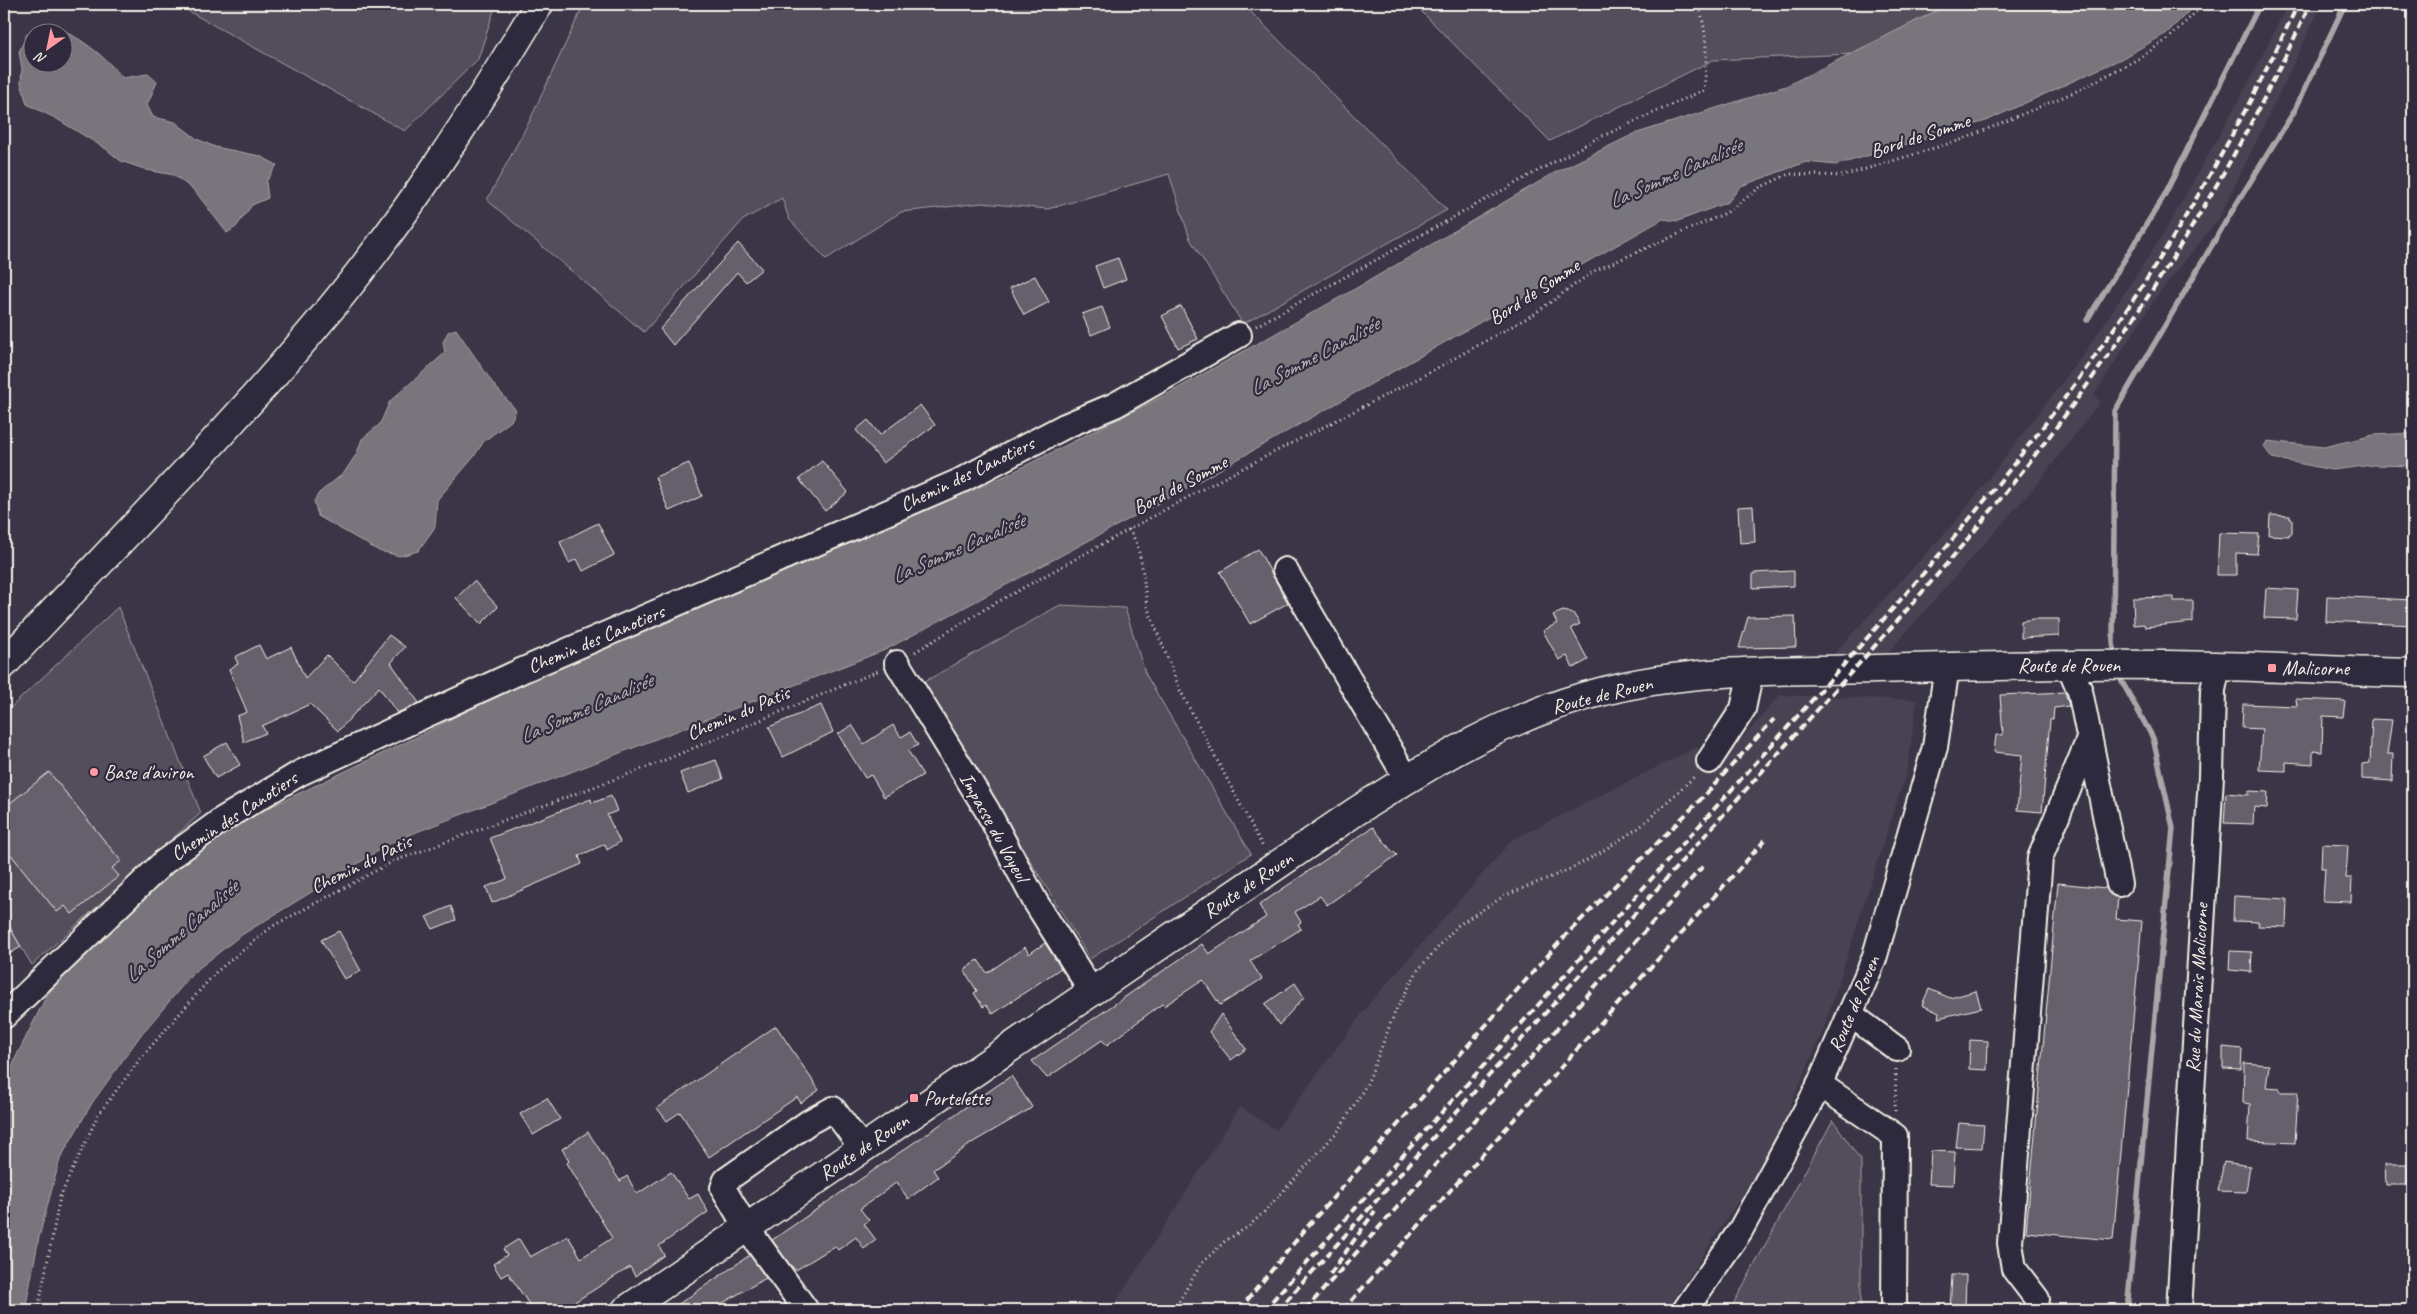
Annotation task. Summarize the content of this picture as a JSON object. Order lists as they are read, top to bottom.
{
  "streets": {
    "main road": ["Route de Rouen"],
    "street": ["Chemin des Canotiers", "Impasse du Voyeul", "Rue du Marais Malicorne"],
    "path": ["Bord de Somme", "Chemin du Patis"]
  },
  "crossings": [
    ["Bord de Somme", "Chemin du Patis"],
    ["Bord de Somme", "Impasse du Voyeul"],
    ["Route de Rouen", "Impasse du Voyeul"],
    ["Route de Rouen", "Rue du Marais Malicorne"],
    ["Chemin du Patis", "Impasse du Voyeul"]
  ],
  "water": ["La Somme Canalisée"],
  "places": {
    "transit": ["Malicorne", "Portelette"],
    "other": ["Base d'aviron"]
  },
  "north": "bottom left"
}
